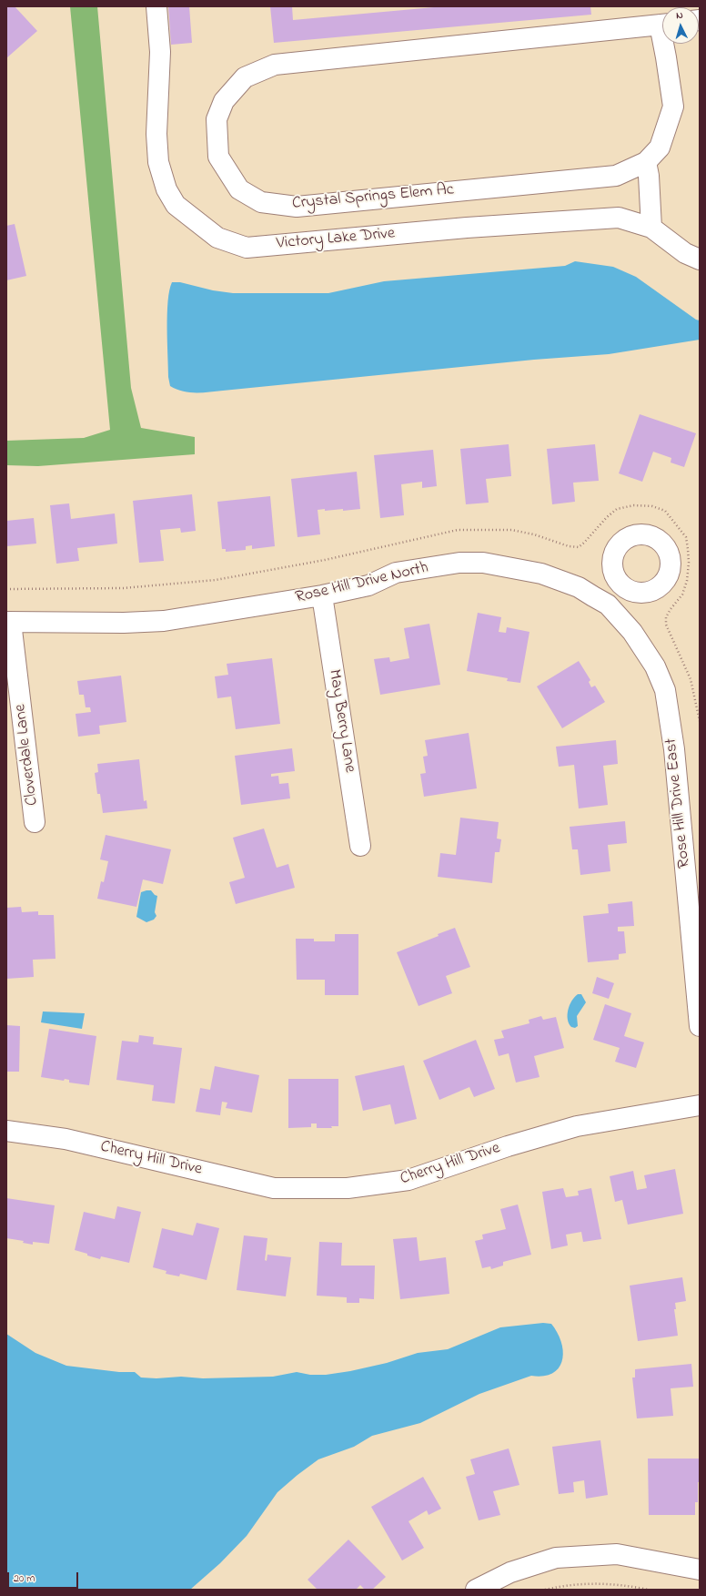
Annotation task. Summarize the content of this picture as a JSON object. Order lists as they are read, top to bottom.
{
  "streets": {
    "street": [
      "Crystal Springs Elem Ac",
      "Victory Lake Drive",
      "Rose Hill Drive North",
      "May Berry Lane",
      "Cloverdale Lane",
      "Rose Hill Drive East",
      "Cherry Hill Drive"
    ]
  },
  "crossings": [
    ["Rose Hill Drive North", "May Berry Lane"],
    ["Rose Hill Drive North", "Cloverdale Lane"],
    ["Rose Hill Drive North", "Rose Hill Drive East"]
  ],
  "scale_bar": "20 m",
  "north": "top"
}
